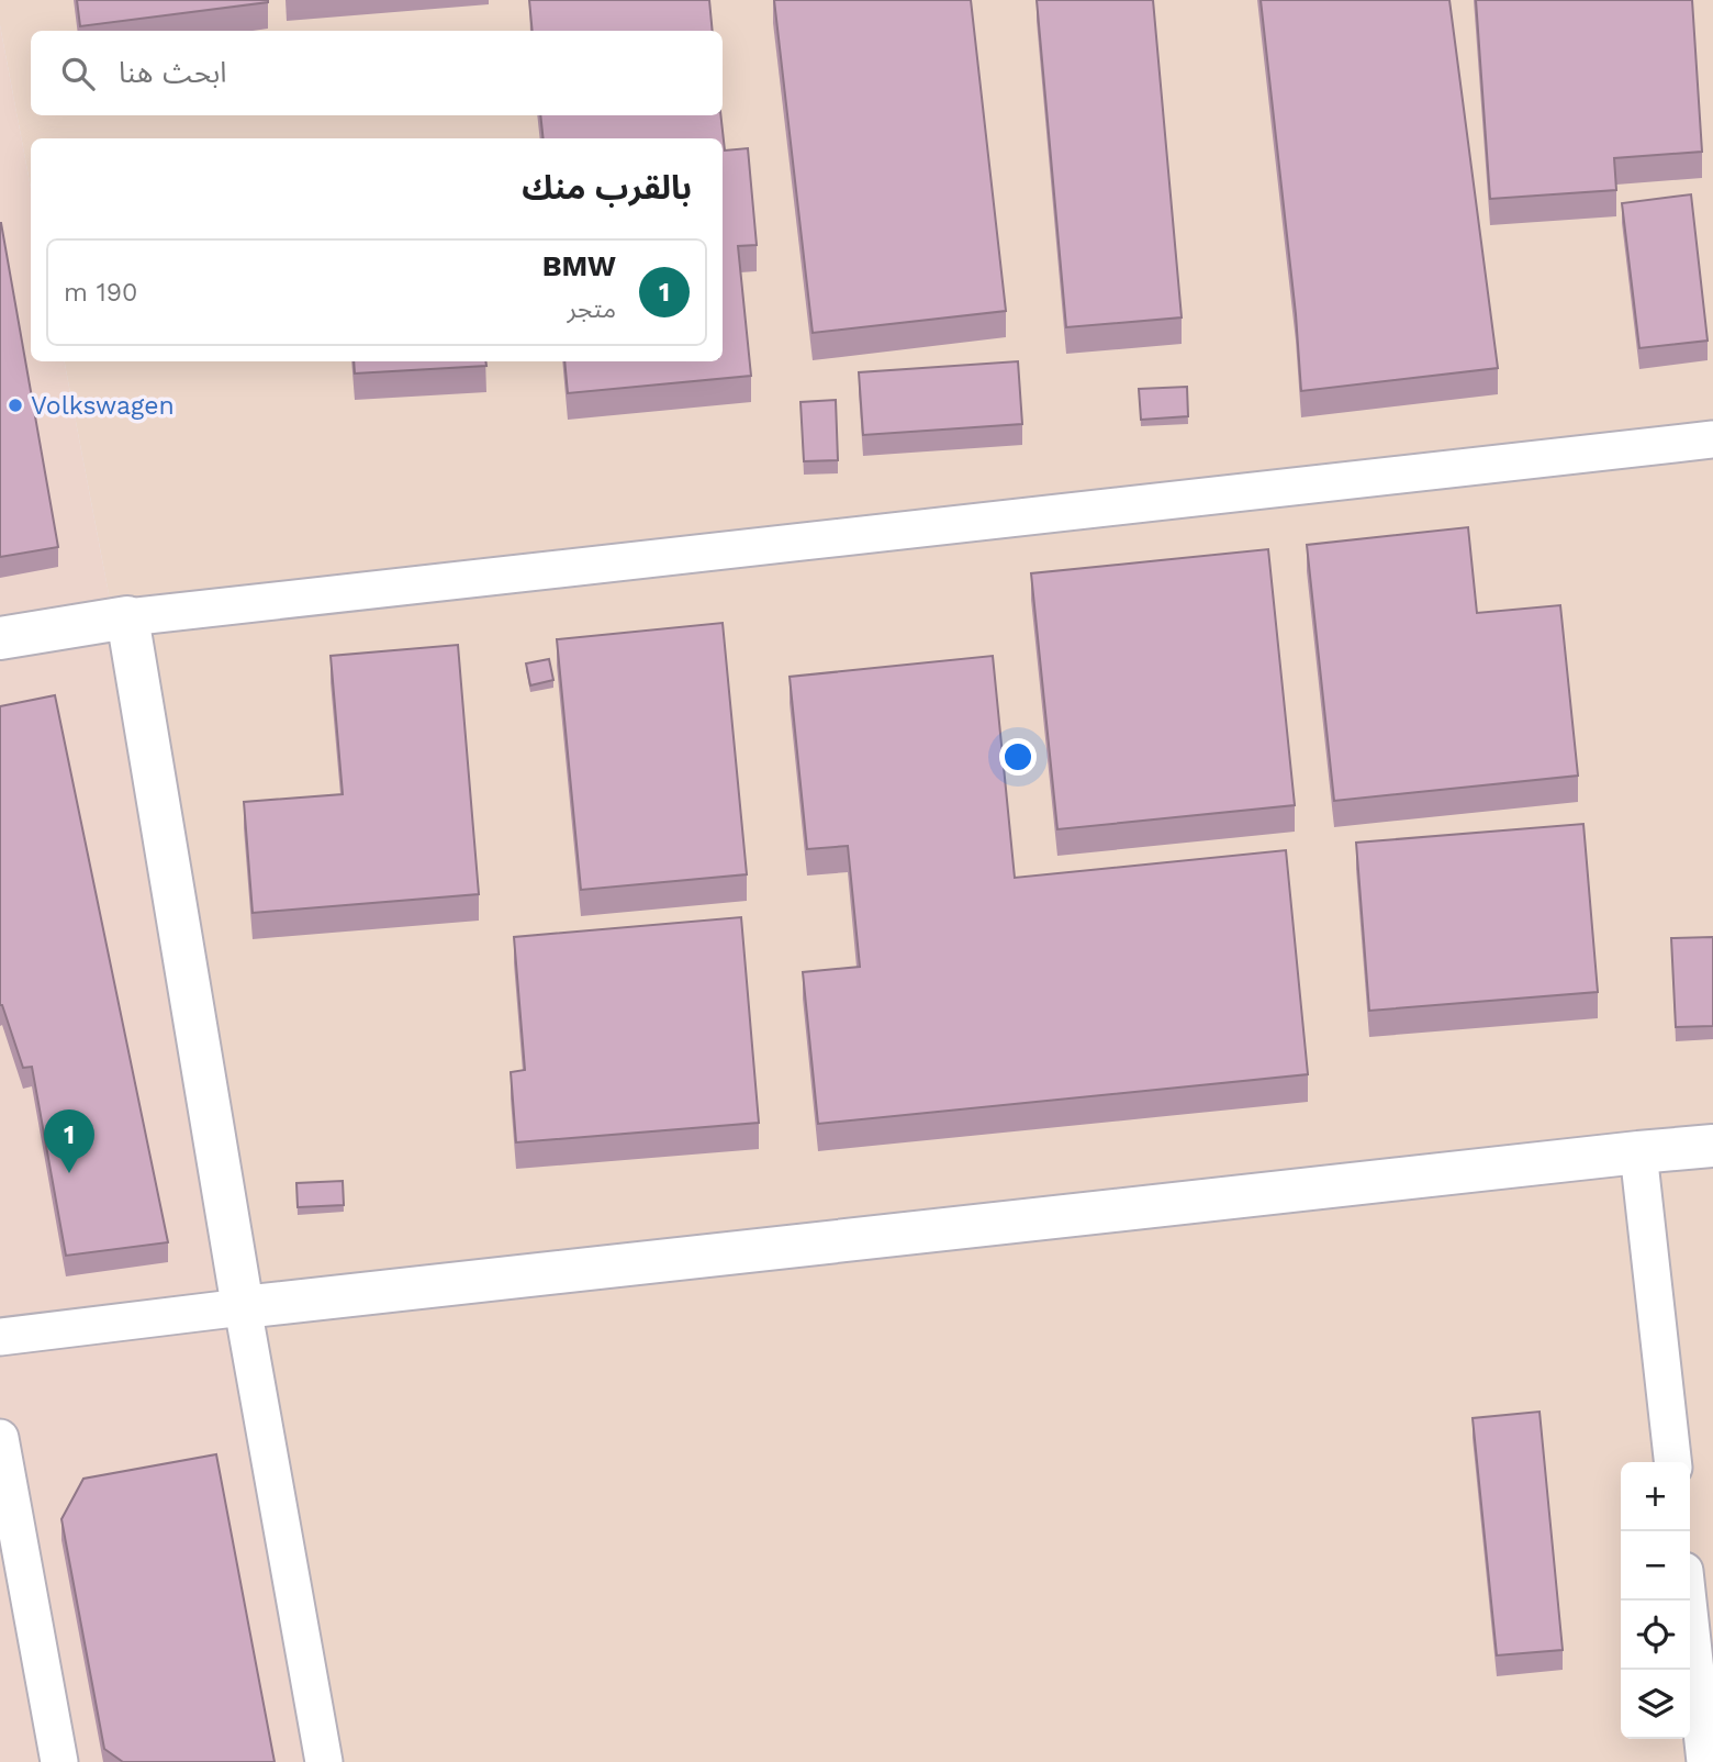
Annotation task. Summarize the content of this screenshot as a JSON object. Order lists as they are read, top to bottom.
{
  "places": ["Volkswagen"],
  "page": {
    "search": "ابحث هنا",
    "heading": "بالقرب منك",
    "list": [
      {
        "mark": "1",
        "name": "BMW",
        "note": "متجر",
        "value": "190 m"
      }
    ],
    "pins": "1",
    "map_buttons": ["+", "−"]
  }
}
